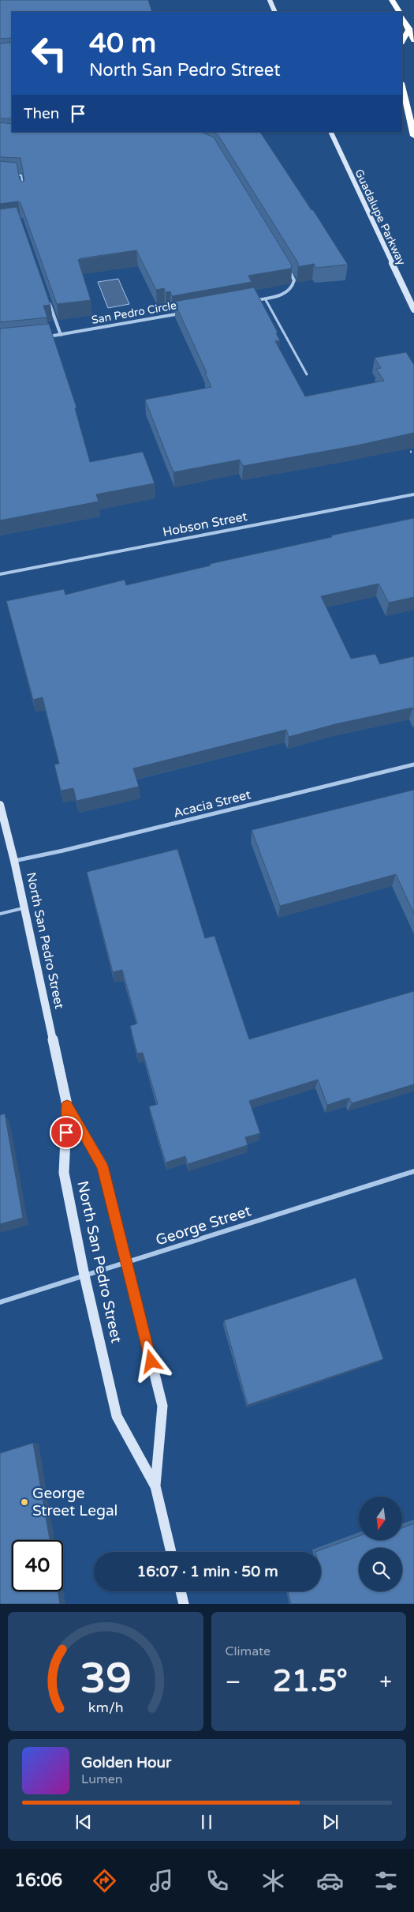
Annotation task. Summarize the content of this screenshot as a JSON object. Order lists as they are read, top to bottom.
{
  "streets": {
    "street": [
      "Guadalupe Parkway",
      "San Pedro Circle",
      "Hobson Street",
      "Acacia Street",
      "North San Pedro Street",
      "George Street"
    ]
  },
  "crossings": [
    ["Acacia Street", "North San Pedro Street"],
    ["North San Pedro Street", "George Street"]
  ],
  "places": ["George Street Legal"],
  "north": "bottom",
  "page": {
    "turn": ["40 m", "North San Pedro Street"],
    "then": "Then",
    "limit": "40",
    "trip": "16:07 · 1 min · 50 m",
    "tile": "Climate",
    "heat": ["−", "21.5°", "+"],
    "song": ["Golden Hour", "Lumen"],
    "tabs": "16:06",
    "gauge": ["39", "km/h"]
  }
}
